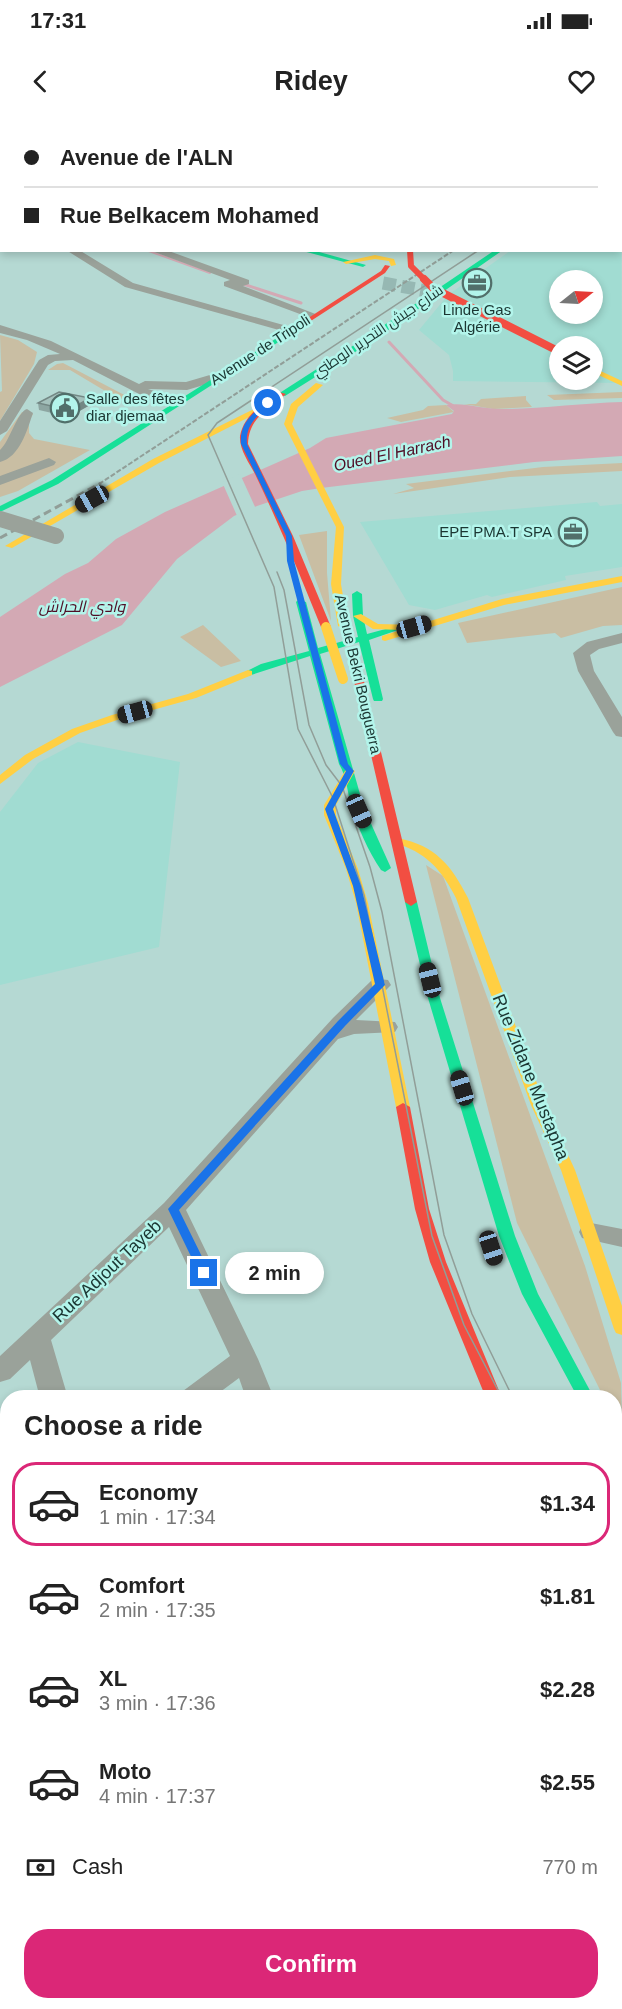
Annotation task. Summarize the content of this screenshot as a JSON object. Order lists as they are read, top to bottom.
{
  "streets": {
    "main road": [
      "شارع جيش التحرير الوطني",
      "Avenue de Tripoli",
      "Avenue Bekri Bouguerra",
      "Rue Zidane Mustapha"
    ],
    "street": ["Rue Adjout Tayeb"]
  },
  "crossings": [
    ["شارع جيش التحرير الوطني", "Avenue Bekri Bouguerra"],
    ["Avenue Bekri Bouguerra", "Rue Zidane Mustapha"]
  ],
  "water": ["Oued El Harrach", "وادي الحراش"],
  "places": {
    "office": ["Linde Gas Algérie", "EPE PMA.T SPA"],
    "public building": ["Salle des fêtes diar djemaa"]
  },
  "north": "right",
  "page": {
    "status": "17:31",
    "header": "Ridey",
    "banner": ["Avenue de l'ALN", "Rue Belkacem Mohamed"],
    "bubble": "2 min",
    "heading": "Choose a ride",
    "list": [
      {
        "name": "Economy",
        "note": "1 min · 17:34",
        "value": "$1.34"
      },
      {
        "name": "Comfort",
        "note": "2 min · 17:35",
        "value": "$1.81"
      },
      {
        "name": "XL",
        "note": "3 min · 17:36",
        "value": "$2.28"
      },
      {
        "name": "Moto",
        "note": "4 min · 17:37",
        "value": "$2.55"
      }
    ],
    "pay": ["Cash", "770 m"],
    "buttons": "Confirm"
  }
}
